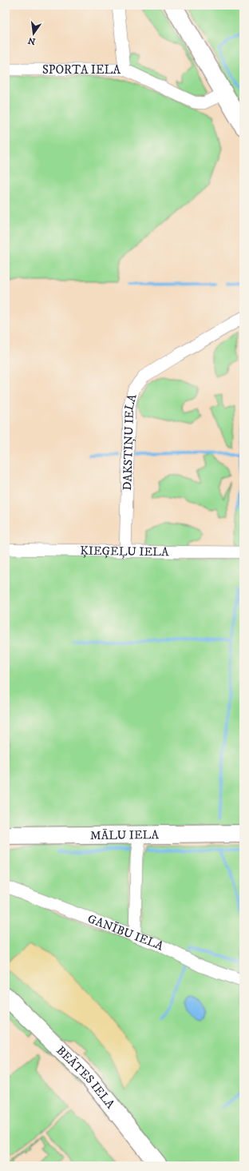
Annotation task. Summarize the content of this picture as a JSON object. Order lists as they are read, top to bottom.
{
  "streets": {
    "main road": ["MĀLU IELA", "BEĀTES IELA"],
    "street": [
      "SPORTA IELA",
      "DAKSTIŅU IELA",
      "ĶIEĢEĻU IELA",
      "GANĪBU IELA"
    ]
  },
  "crossings": [
    ["DAKSTIŅU IELA", "ĶIEĢEĻU IELA"]
  ],
  "north": "bottom"
}
